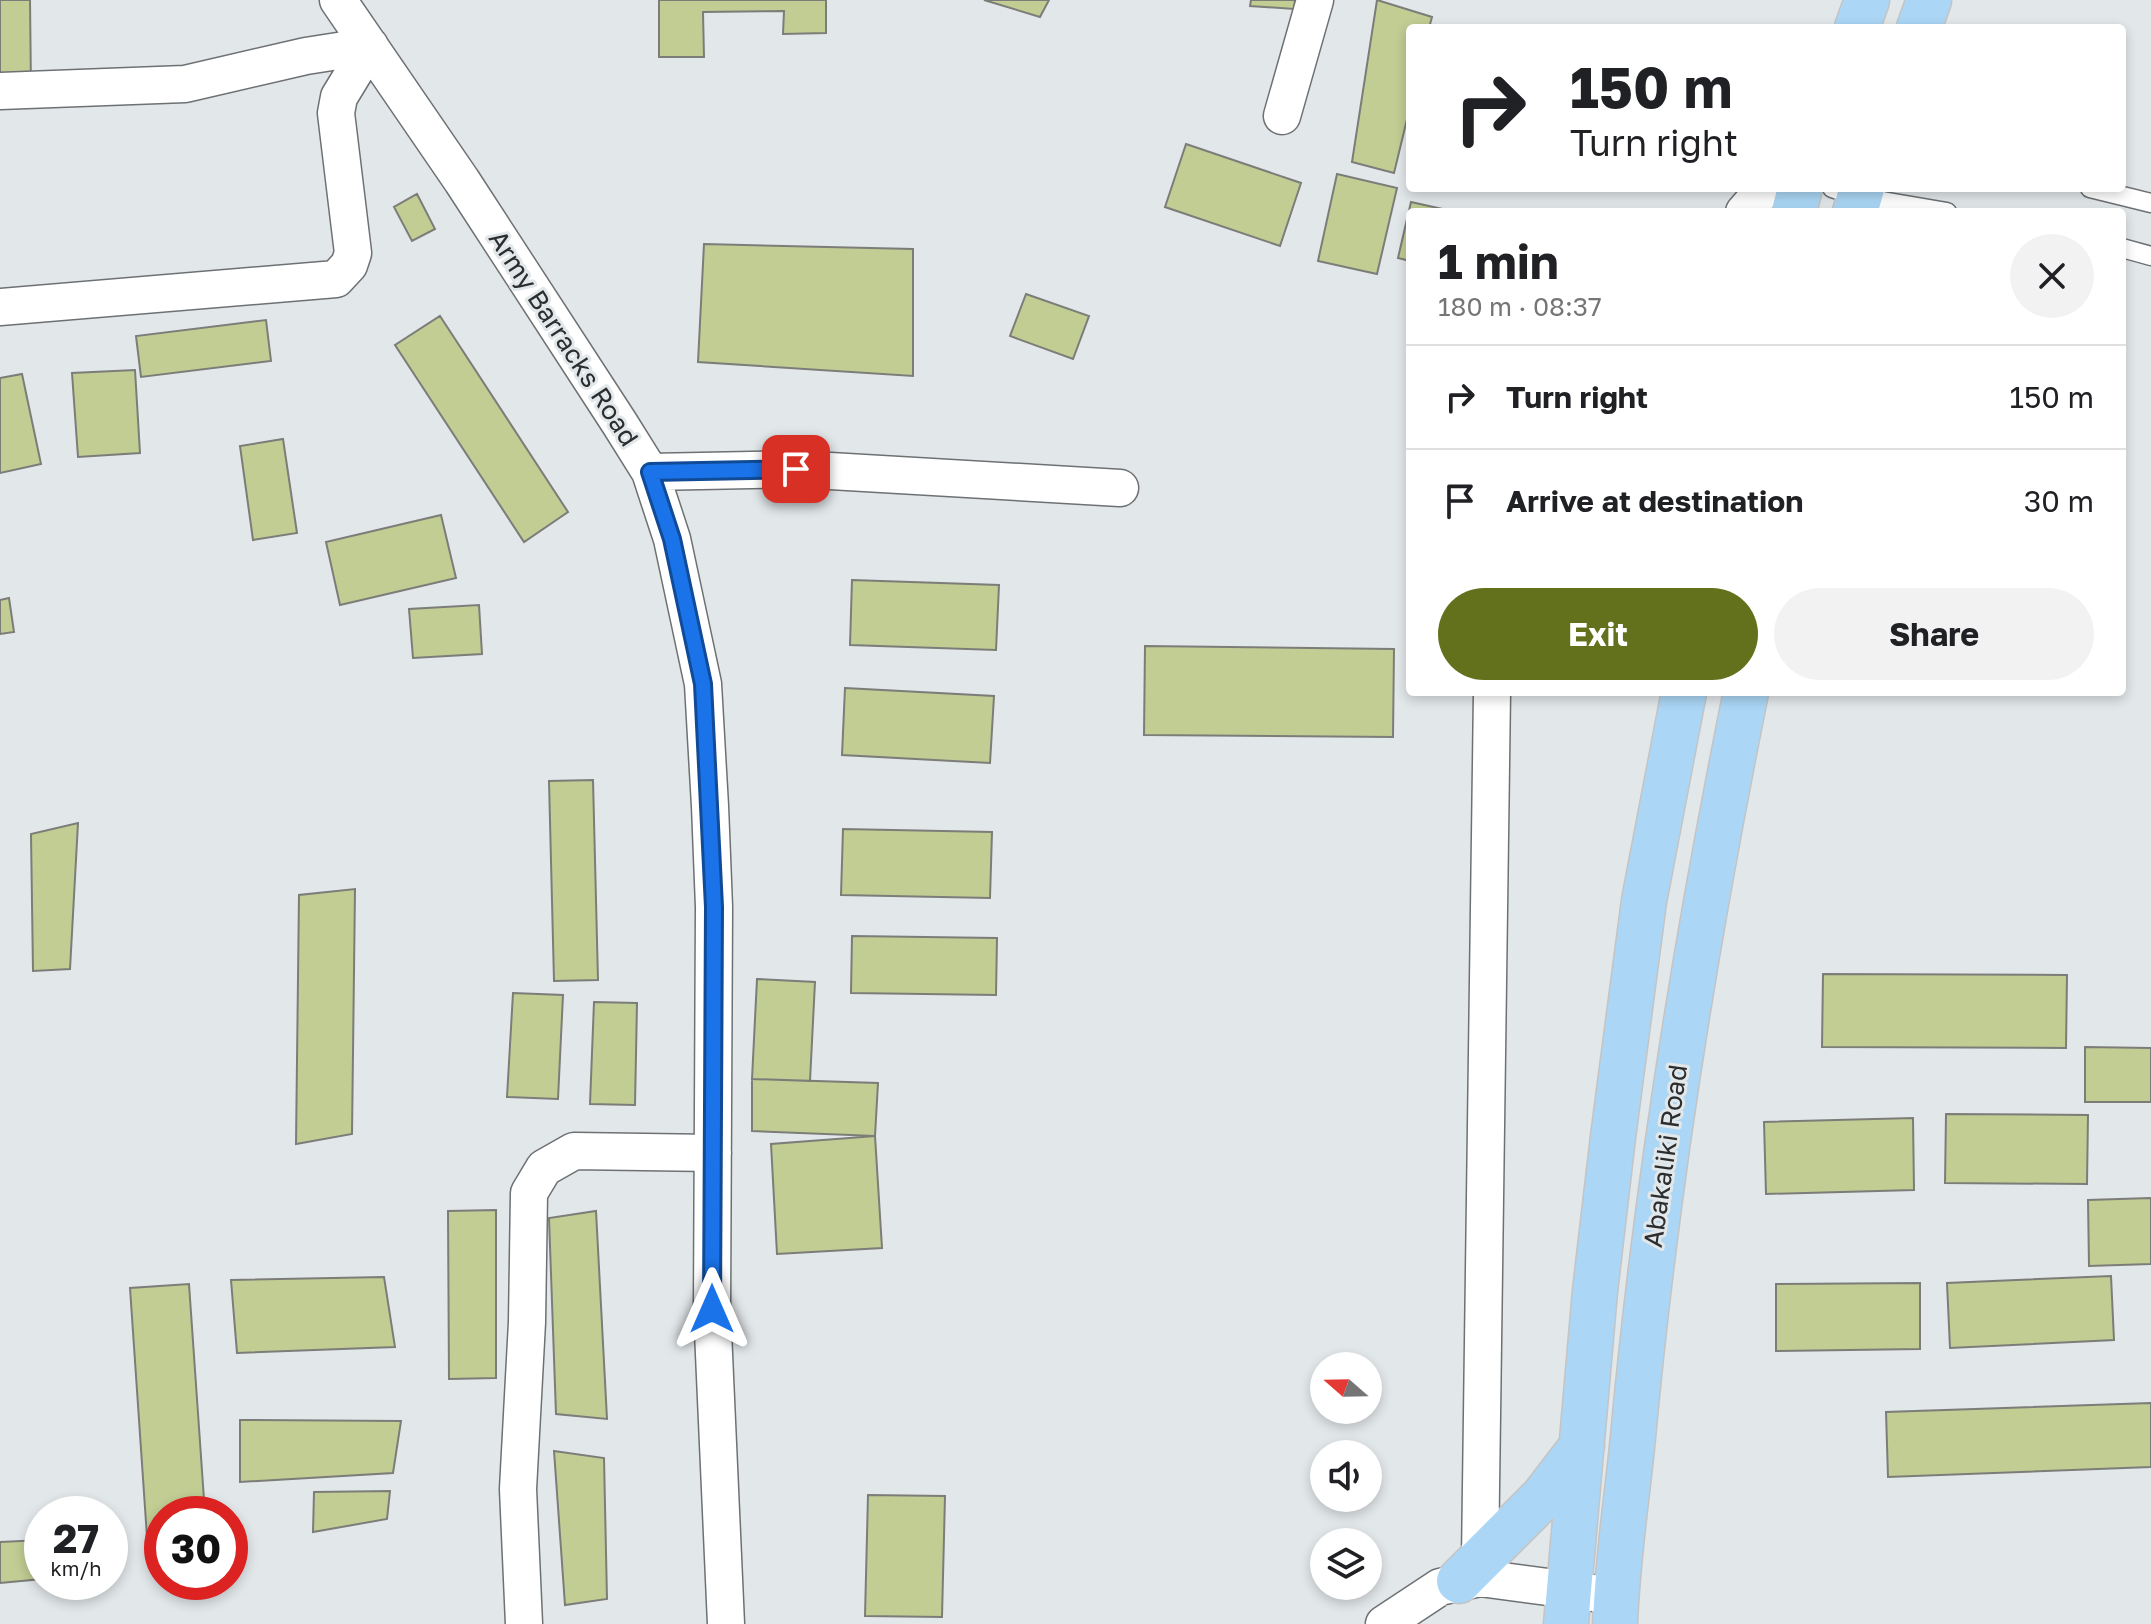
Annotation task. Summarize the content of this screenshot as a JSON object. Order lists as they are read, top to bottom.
{
  "streets": {
    "main road": ["Abakaliki Road"],
    "street": ["Army Barracks Road"]
  },
  "north": "left",
  "page": {
    "turn": ["150 m", "Turn right"],
    "heading": ["1 min", "180 m · 08:37"],
    "list": [
      {
        "name": "Turn right",
        "value": "150 m"
      },
      {
        "name": "Arrive at destination",
        "value": "30 m"
      }
    ],
    "buttons": ["Exit", "Share"],
    "speed": "27 km/h",
    "limit": "30"
  }
}
